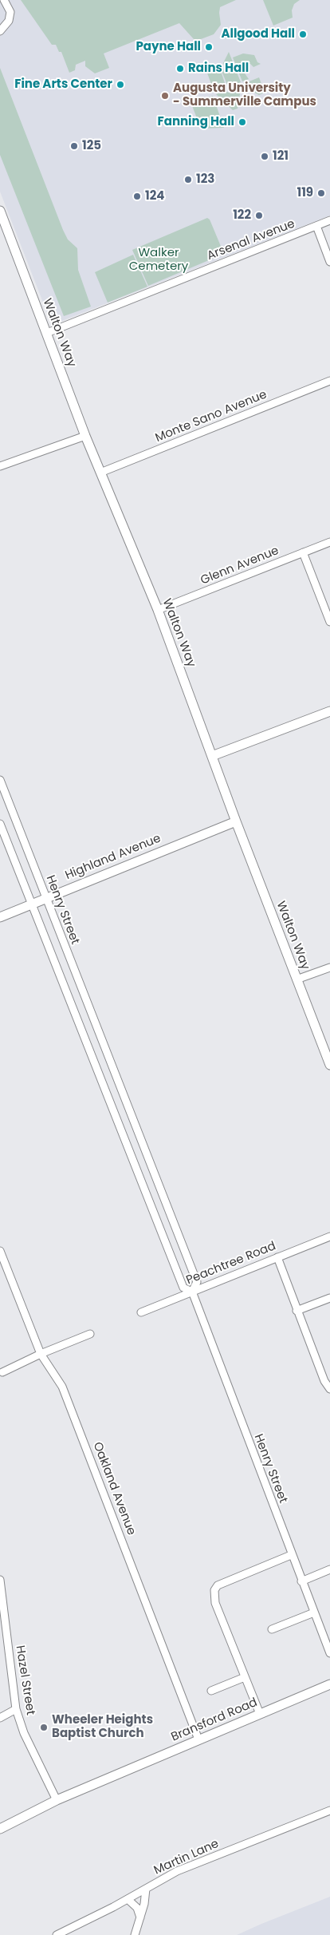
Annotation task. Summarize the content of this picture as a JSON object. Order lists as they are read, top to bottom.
{
  "streets": {
    "main road": ["Walton Way", "Highland Avenue", "Bransford Road"],
    "street": [
      "Arsenal Avenue",
      "Monte Sano Avenue",
      "Glenn Avenue",
      "Henry Street",
      "Peachtree Road",
      "Oakland Avenue",
      "Hazel Street",
      "Martin Lane"
    ]
  },
  "crossings": [
    ["Arsenal Avenue", "Walton Way"],
    ["Walton Way", "Monte Sano Avenue"],
    ["Walton Way", "Glenn Avenue"],
    ["Walton Way", "Highland Avenue"],
    ["Highland Avenue", "Henry Street"],
    ["Henry Street", "Peachtree Road"],
    ["Oakland Avenue", "Bransford Road"],
    ["Hazel Street", "Bransford Road"]
  ],
  "parks": ["Walker Cemetery"],
  "places": [
    "Allgood Hall",
    "Payne Hall",
    "Rains Hall",
    "Fine Arts Center",
    "Augusta University - Summerville Campus",
    "Fanning Hall",
    "125",
    "121",
    "123",
    "119",
    "124",
    "122",
    "Wheeler Heights Baptist Church"
  ]
}
